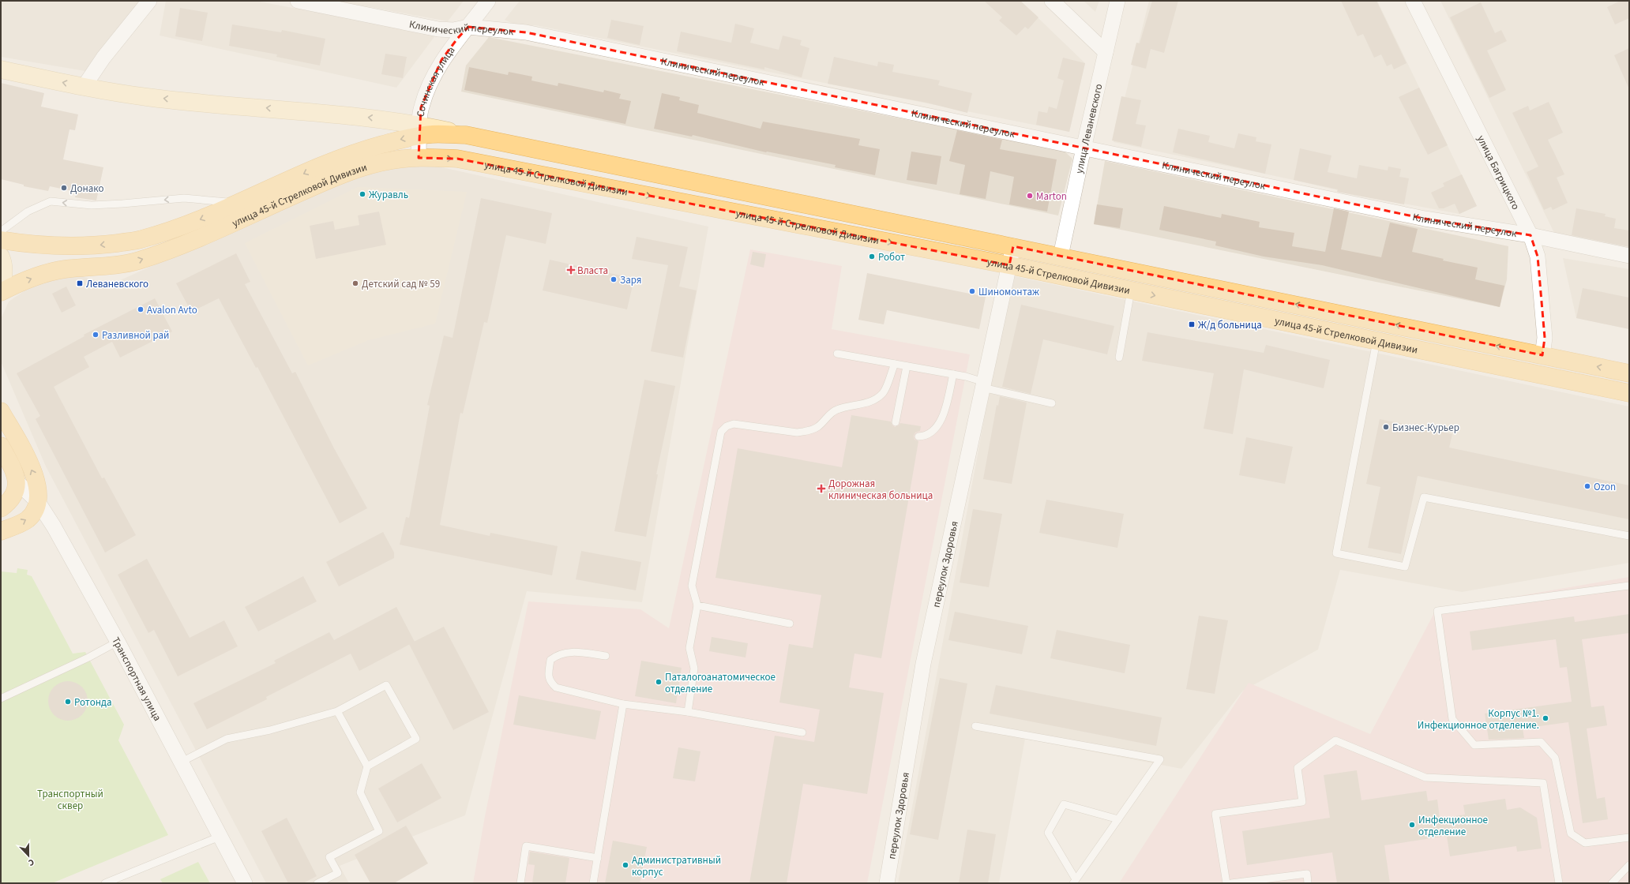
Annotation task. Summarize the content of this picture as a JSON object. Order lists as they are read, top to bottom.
{
  "streets": {
    "main road": ["улица 45-й Стрелковой Дивизии"],
    "street": [
      "Клинический переулок",
      "Сочинская улица",
      "улица Леваневского",
      "улица Багрицкого",
      "переулок Здоровья",
      "Транспортная улица"
    ]
  },
  "crossings": [
    ["Клинический переулок", "Сочинская улица"],
    ["Клинический переулок", "улица Леваневского"],
    ["Клинический переулок", "улица Багрицкого"],
    ["Сочинская улица", "улица 45-й Стрелковой Дивизии"],
    ["улица Леваневского", "улица 45-й Стрелковой Дивизии"],
    ["улица Багрицкого", "улица 45-й Стрелковой Дивизии"],
    ["улица 45-й Стрелковой Дивизии", "переулок Здоровья"]
  ],
  "parks": ["Транспортный сквер"],
  "places": {
    "other": [
      "Донако",
      "Журавль",
      "Marton",
      "Робот",
      "Заря",
      "Детский сад № 59",
      "Шиномонтаж",
      "Avalon Avto",
      "Разливной рай",
      "Бизнес-Курьер",
      "Ozon",
      "Паталогоанатомическое отделение",
      "Ротонда",
      "Корпус №1. Инфекционное отделение.",
      "Инфекционное отделение",
      "Административный корпус"
    ],
    "health": ["Власта", "Дорожная клиническая больница"],
    "transit": ["Леваневского", "Ж/д больница"]
  },
  "north": "bottom"
}
